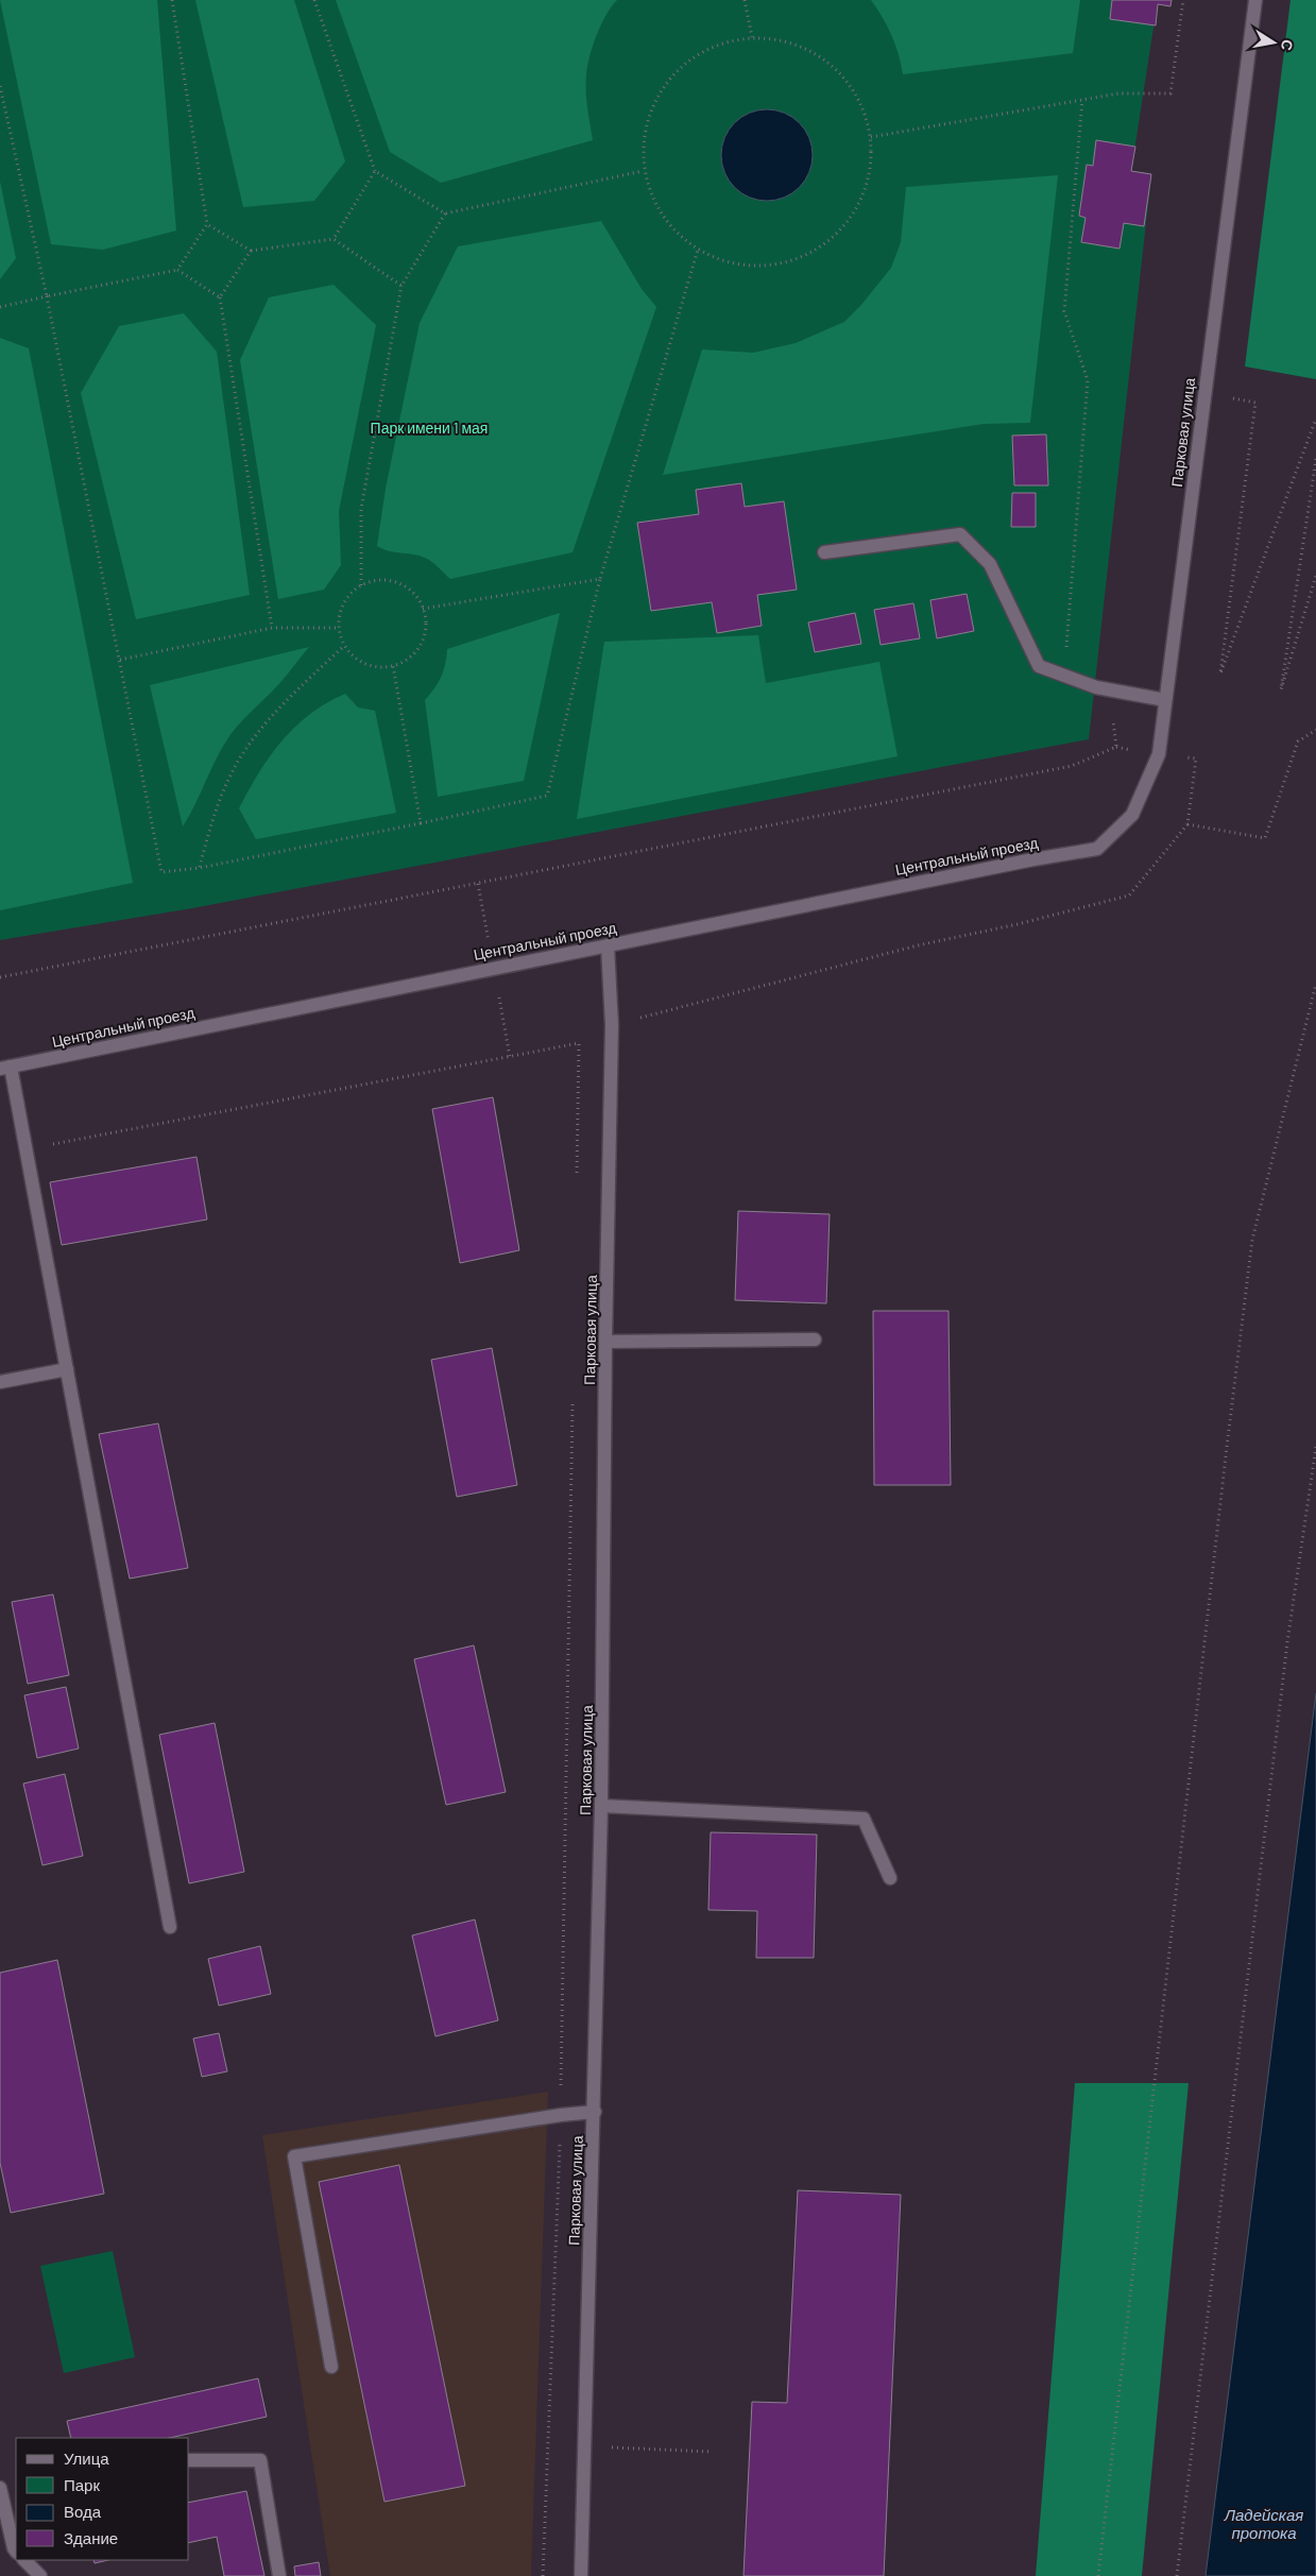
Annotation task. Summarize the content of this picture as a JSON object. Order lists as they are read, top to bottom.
{
  "streets": {
    "street": ["Парковая улица", "Центральный проезд"]
  },
  "crossings": [
    ["Парковая улица", "Центральный проезд"]
  ],
  "water": ["Ладейская протока"],
  "parks": ["Парк имени 1 мая"],
  "legend": [
    "Улица",
    "Парк",
    "Вода",
    "Здание"
  ],
  "north": "right"
}
